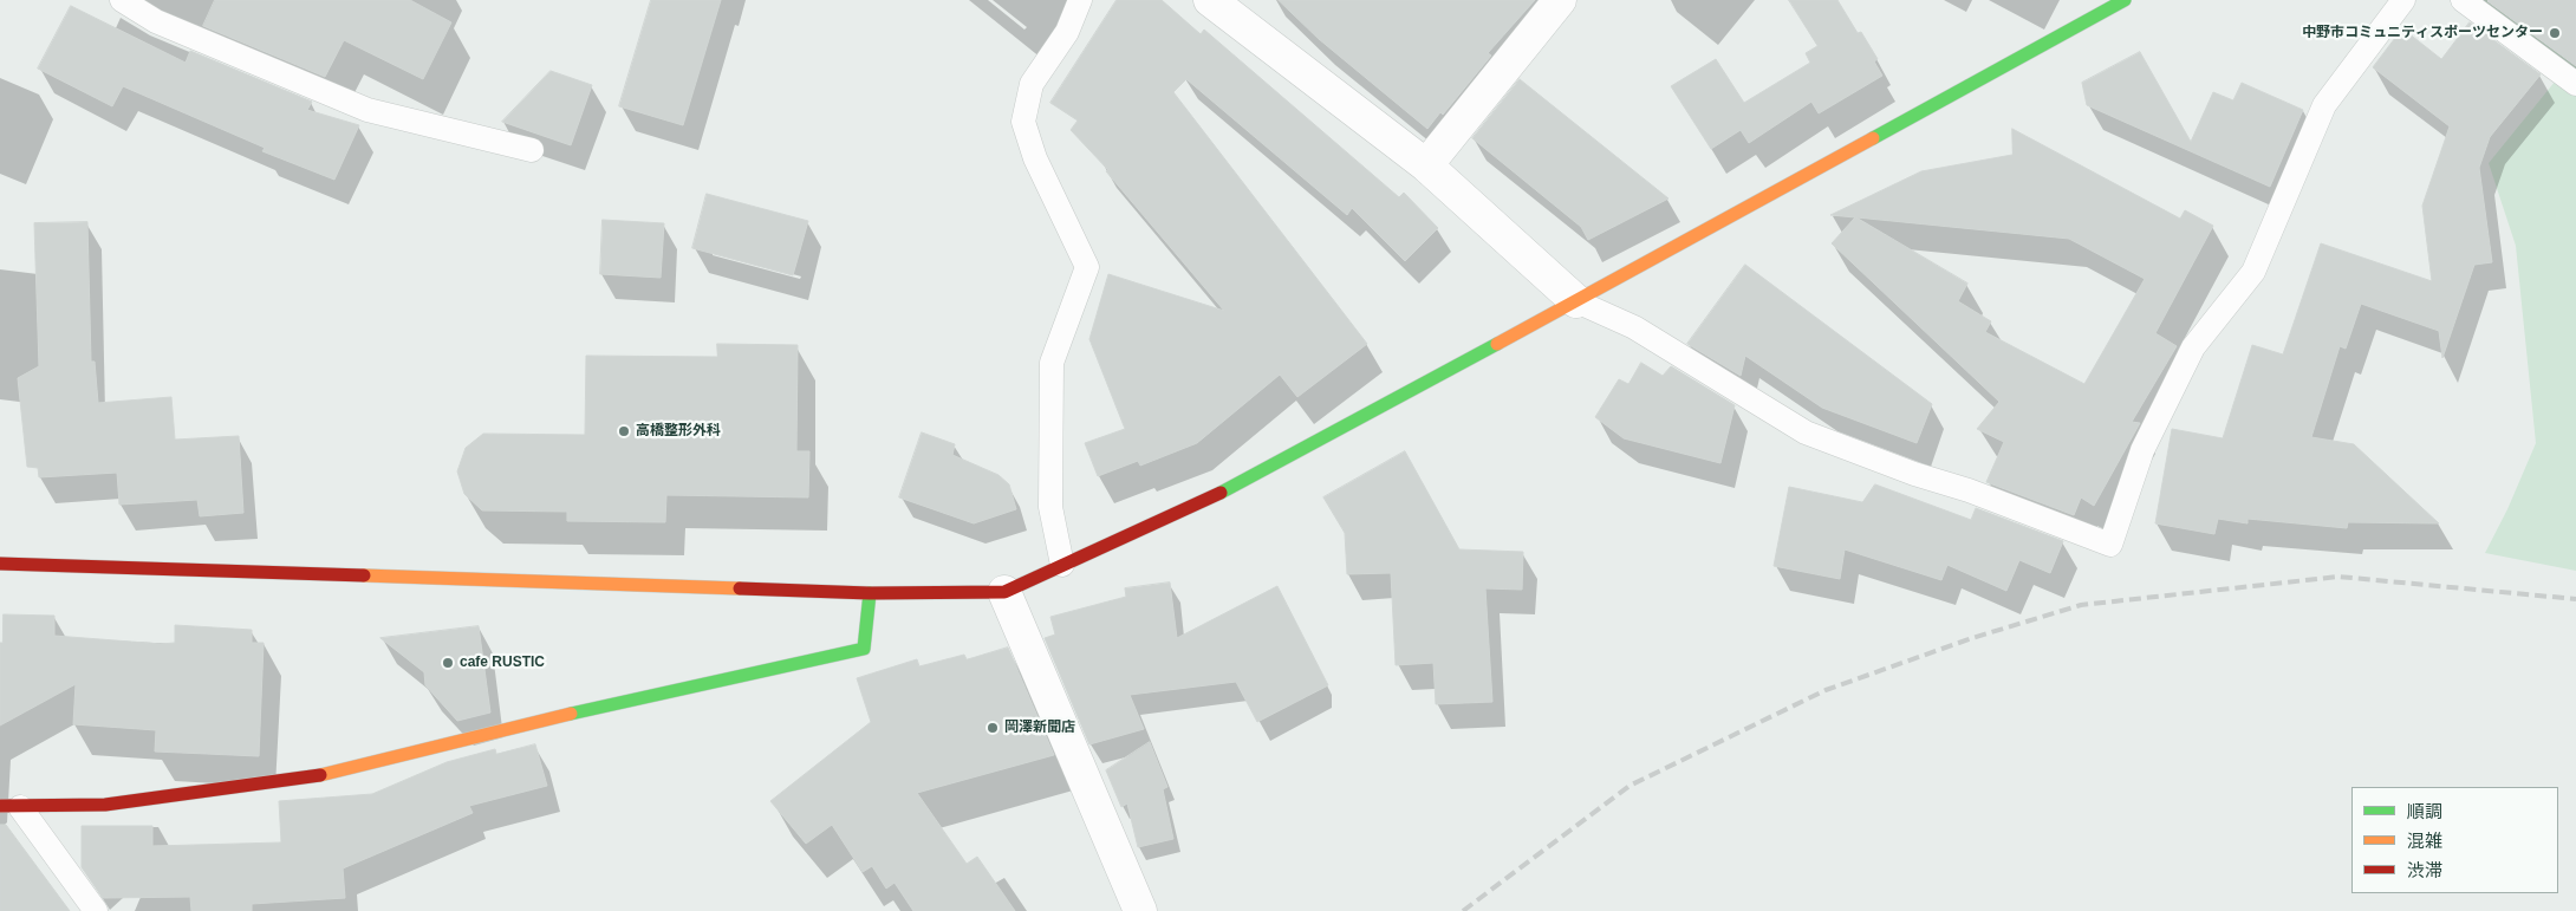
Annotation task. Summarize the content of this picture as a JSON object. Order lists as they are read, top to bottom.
{
  "places": [
    "中野市コミュニティスポーツセンター",
    "高橋整形外科",
    "cafe RUSTIC",
    "岡澤新聞店"
  ],
  "legend": ["順調", "混雑", "渋滞"]
}
